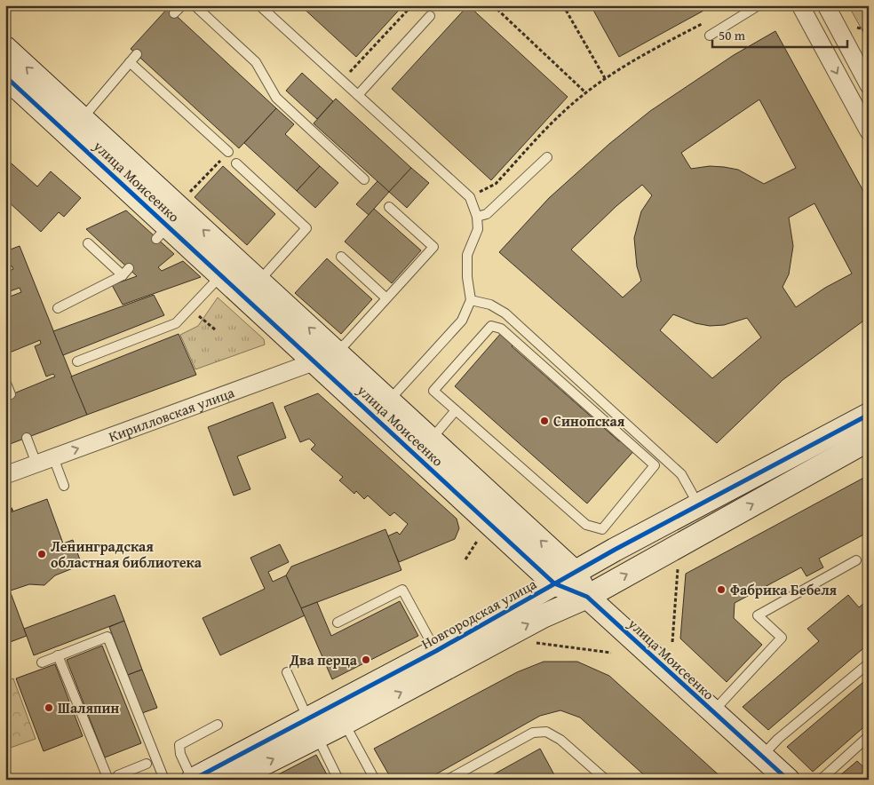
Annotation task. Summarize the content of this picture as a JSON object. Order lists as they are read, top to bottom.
{
  "streets": {
    "street": ["улица Моисеенко", "Кирилловская улица", "Новгородская улица"]
  },
  "crossings": [
    ["улица Моисеенко", "Кирилловская улица"],
    ["улица Моисеенко", "Новгородская улица"]
  ],
  "one_way": ["Кирилловская улица"],
  "places": [
    "Синопская",
    "Ленинградская областная библиотека",
    "Фабрика Бебеля",
    "Два перца",
    "Шаляпин"
  ],
  "scale_bar": "50 m"
}
